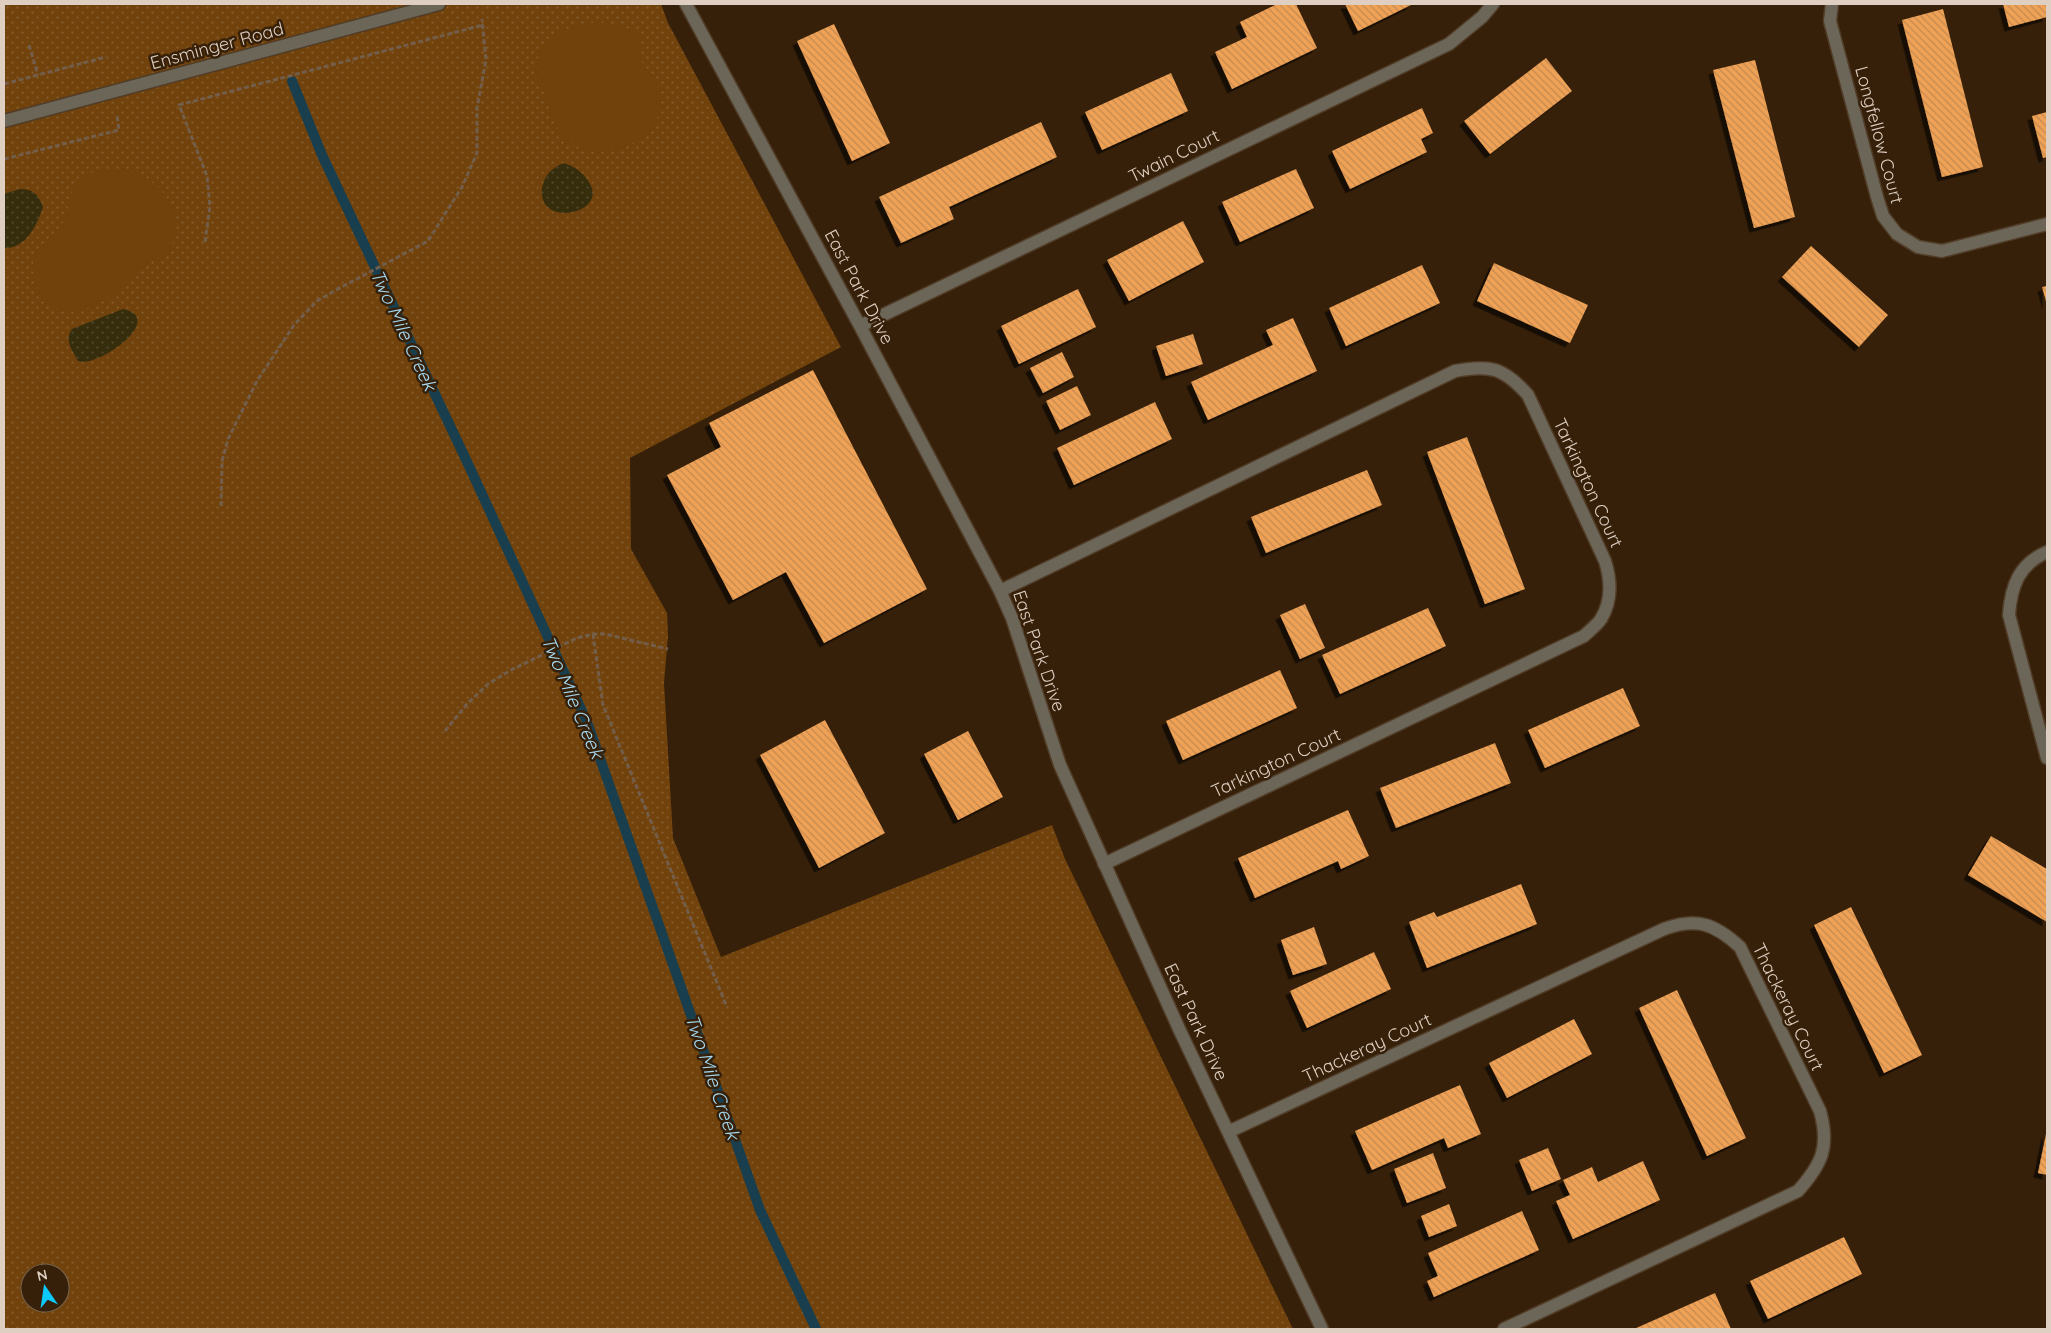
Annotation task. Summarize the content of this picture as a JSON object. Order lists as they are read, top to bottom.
{
  "streets": {
    "street": [
      "Ensminger Road",
      "Longfellow Court",
      "Twain Court",
      "East Park Drive",
      "Tarkington Court",
      "Thackeray Court"
    ]
  },
  "crossings": [
    ["Twain Court", "East Park Drive"],
    ["East Park Drive", "Tarkington Court"],
    ["East Park Drive", "Thackeray Court"]
  ],
  "water": ["Two Mile Creek"],
  "north": "top"
}
